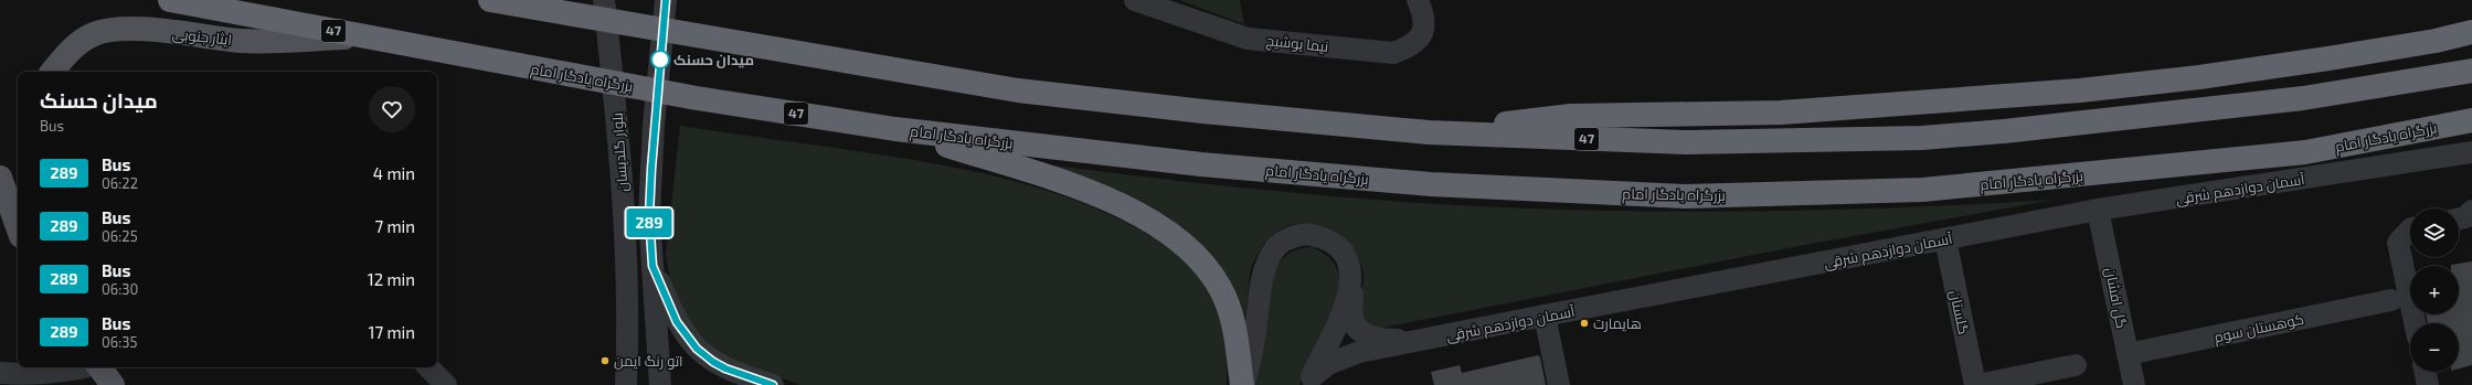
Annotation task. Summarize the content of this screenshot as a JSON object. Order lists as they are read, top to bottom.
{
  "streets": {
    "highway": ["47", "بزرگراه یادگار امام"],
    "main road": ["ایثار جنوبی"],
    "street": [
      "نیما یوشیج",
      "بلوار گلدیسان",
      "آسمان دوازدهم شرقی",
      "گل افشان",
      "گلستان",
      "کوهستان سوم"
    ]
  },
  "crossings": [
    ["ایثار جنوبی", "بزرگراه یادگار امام"],
    ["آسمان دوازدهم شرقی", "گل افشان"],
    ["آسمان دوازدهم شرقی", "گلستان"],
    ["گل افشان", "کوهستان سوم"]
  ],
  "places": ["میدان حسنک", "هایمارت", "اتو رنگ ایمن"],
  "lines": ["bus line 289"],
  "page": {
    "on_map": "289",
    "heading": ["میدان حسنک", "Bus"],
    "list": [
      {
        "mark": "289",
        "name": "Bus",
        "note": "06:22",
        "value": "4 min"
      },
      {
        "mark": "289",
        "name": "Bus",
        "note": "06:25",
        "value": "7 min"
      },
      {
        "mark": "289",
        "name": "Bus",
        "note": "06:30",
        "value": "12 min"
      },
      {
        "mark": "289",
        "name": "Bus",
        "note": "06:35",
        "value": "17 min"
      }
    ],
    "map_buttons": ["+", "−"]
  }
}
